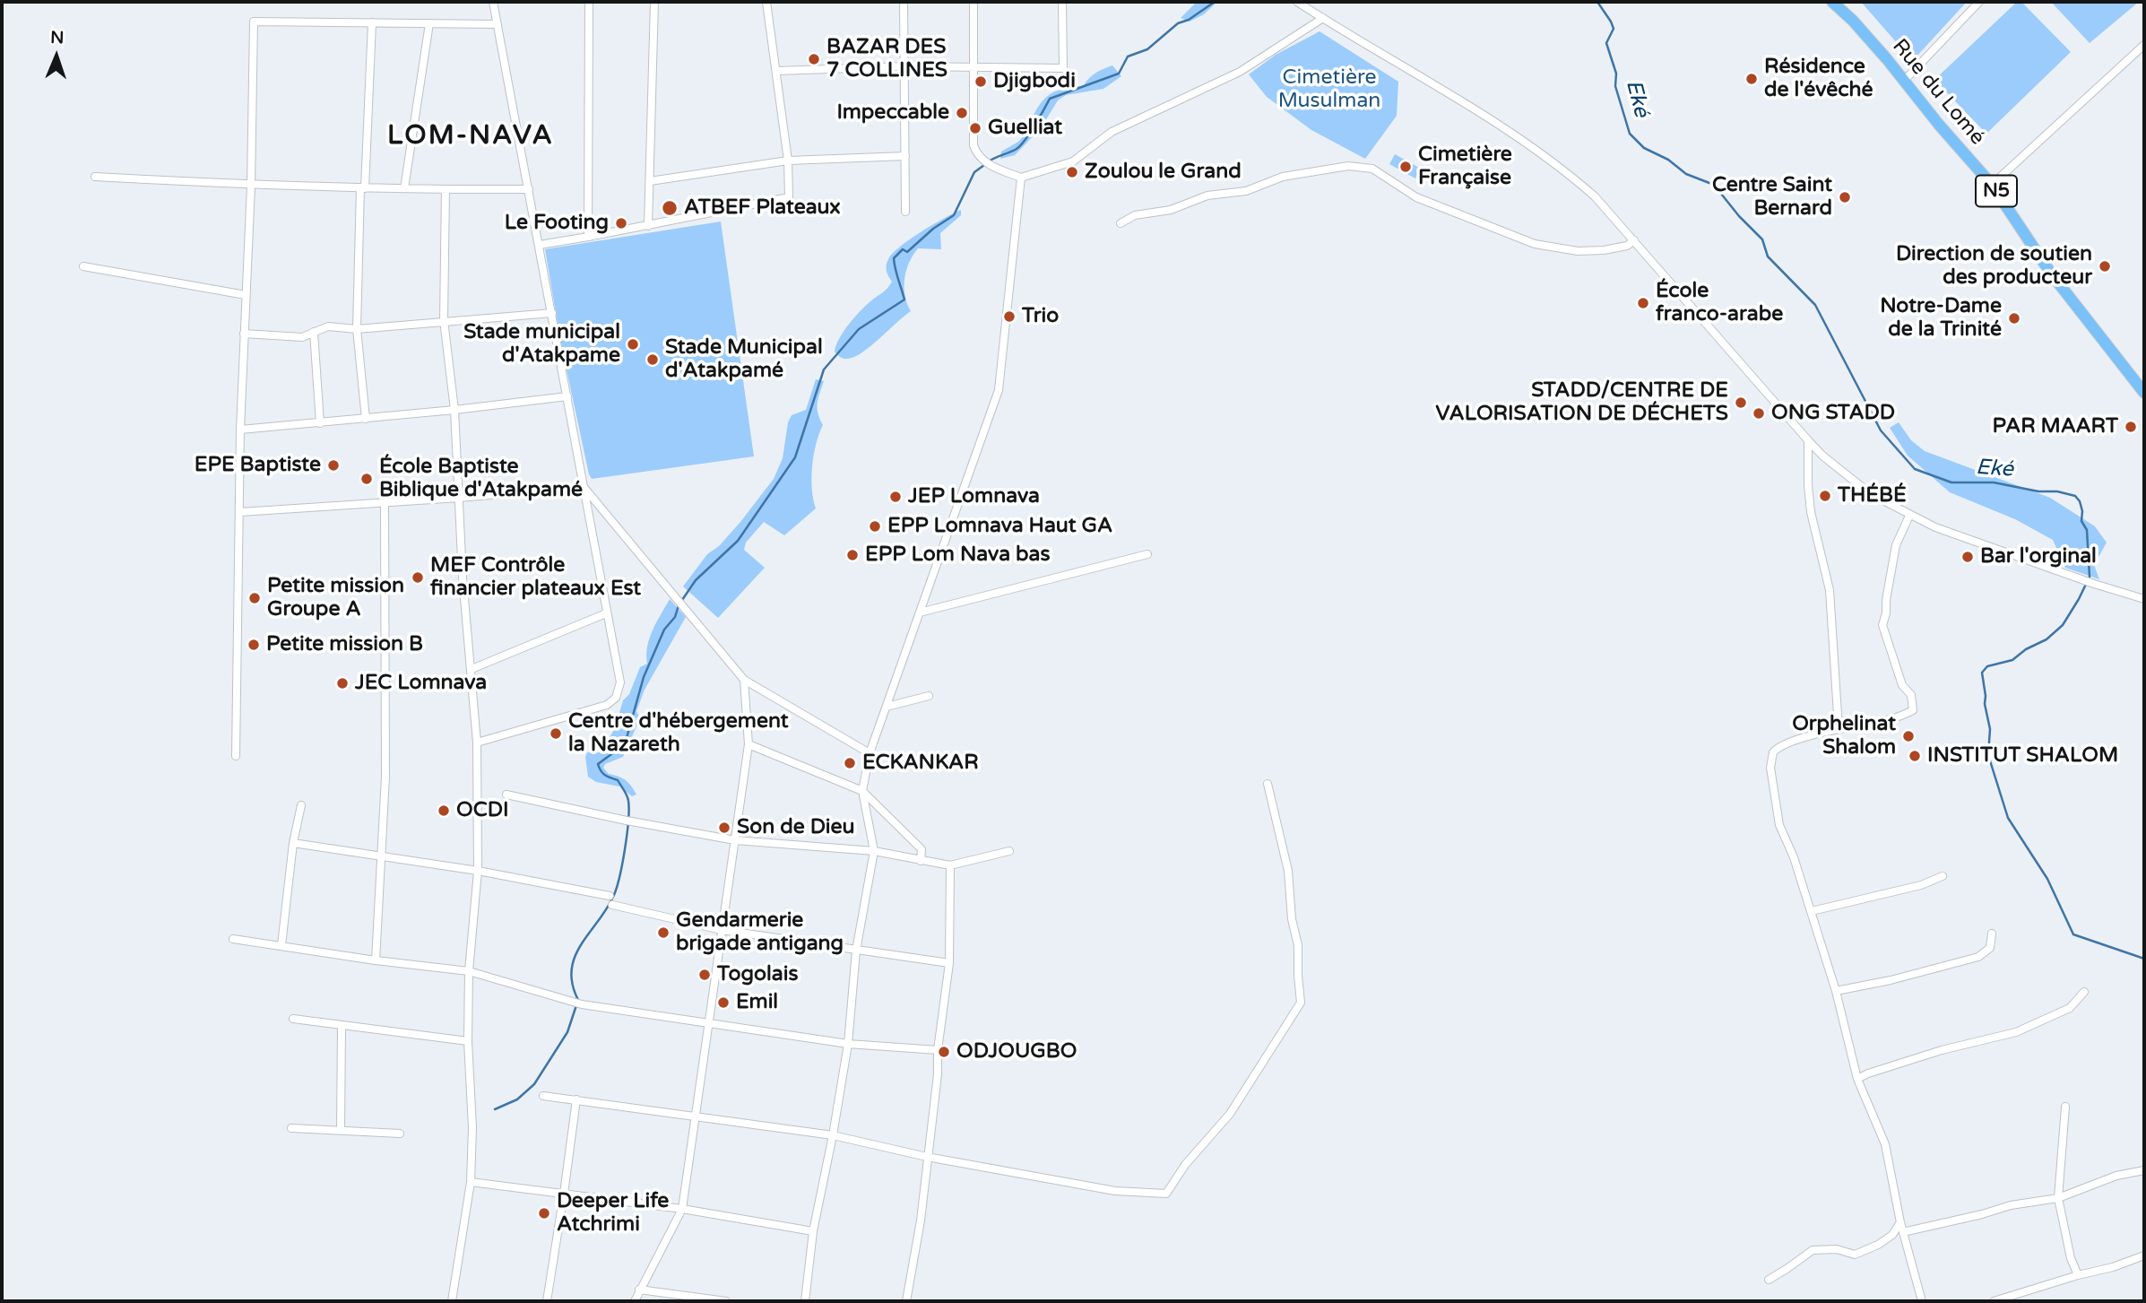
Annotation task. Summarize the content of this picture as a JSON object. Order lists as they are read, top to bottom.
{
  "streets": {
    "main road": ["Rue du Lomé", "N5"]
  },
  "districts": ["LOM-NAVA"],
  "water": ["Eké"],
  "parks": ["Cimetière Musulman"],
  "places": [
    "BAZAR DES 7 COLLINES",
    "Résidence de l'évêché",
    "Djigbodi",
    "Impeccable",
    "Guelliat",
    "Cimetière Française",
    "Zoulou le Grand",
    "Centre Saint Bernard",
    "ATBEF Plateaux",
    "Le Footing",
    "Direction de soutien des producteur",
    "École franco-arabe",
    "Trio",
    "Notre-Dame de la Trinité",
    "Stade municipal d'Atakpame",
    "Stade Municipal d'Atakpamé",
    "STADD/CENTRE DE VALORISATION DE DÉCHETS",
    "ONG STADD",
    "PAR MAART",
    "EPE Baptiste",
    "École Baptiste Biblique d'Atakpamé",
    "THÉBÉ",
    "JEP Lomnava",
    "EPP Lomnava Haut GA",
    "EPP Lom Nava bas",
    "Bar l'orginal",
    "MEF Contrôle financier plateaux Est",
    "Petite mission Groupe A",
    "Petite mission B",
    "JEC Lomnava",
    "Centre d'hébergement la Nazareth",
    "Orphelinat Shalom",
    "INSTITUT SHALOM",
    "ECKANKAR",
    "OCDI",
    "Son de Dieu",
    "Gendarmerie brigade antigang",
    "Togolais",
    "Emil",
    "ODJOUGBO",
    "Deeper Life Atchrimi"
  ],
  "north": "top"
}
